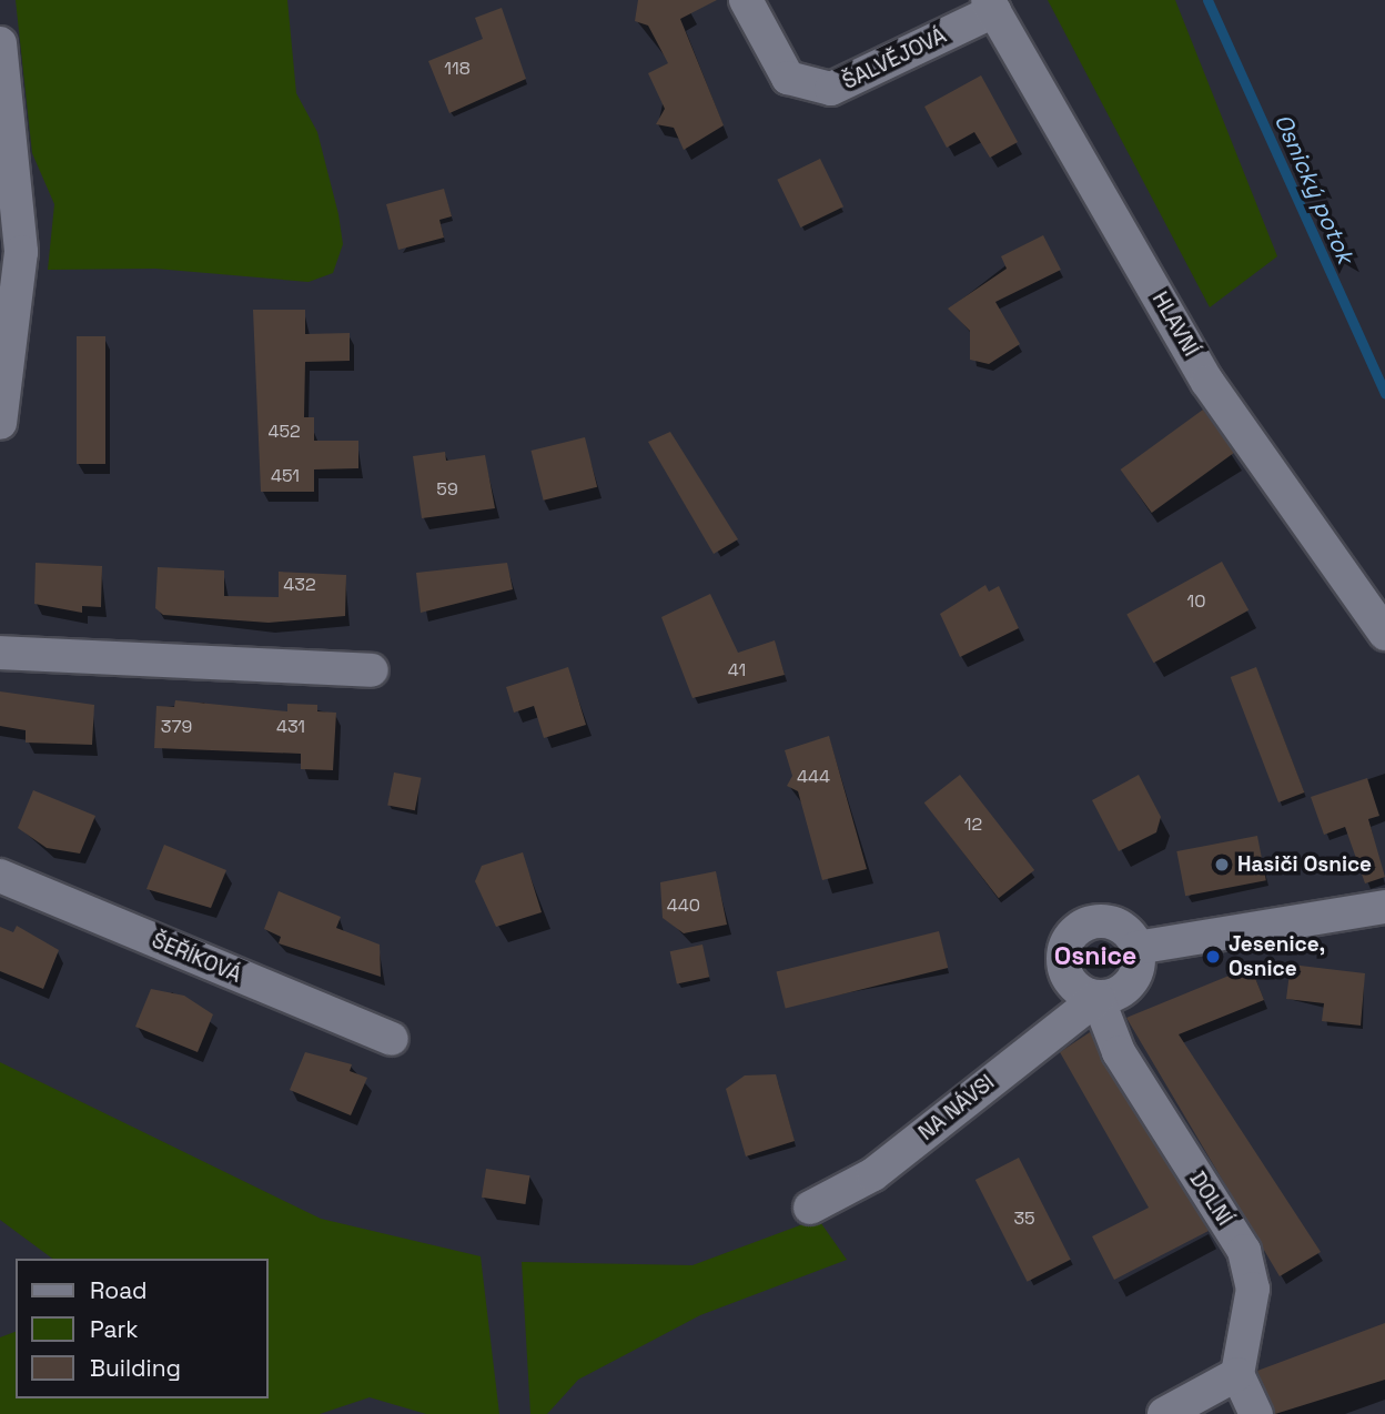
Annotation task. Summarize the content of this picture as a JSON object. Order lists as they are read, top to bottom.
{
  "streets": {
    "street": [
      "ŠALVĚJOVÁ",
      "HLAVNÍ",
      "ŠEŘÍKOVÁ",
      "NA NÁVSI",
      "DOLNÍ"
    ]
  },
  "crossings": [
    ["ŠALVĚJOVÁ", "HLAVNÍ"],
    ["NA NÁVSI", "DOLNÍ"]
  ],
  "districts": ["Osnice"],
  "water": ["Osnický potok"],
  "places": ["Hasiči Osnice", "Jesenice, Osnice"],
  "house_numbers": [
    "118",
    "452",
    "451",
    "59",
    "432",
    "10",
    "41",
    "379",
    "431",
    "444",
    "12",
    "440",
    "35"
  ],
  "legend": ["Road", "Park", "Building"]
}
